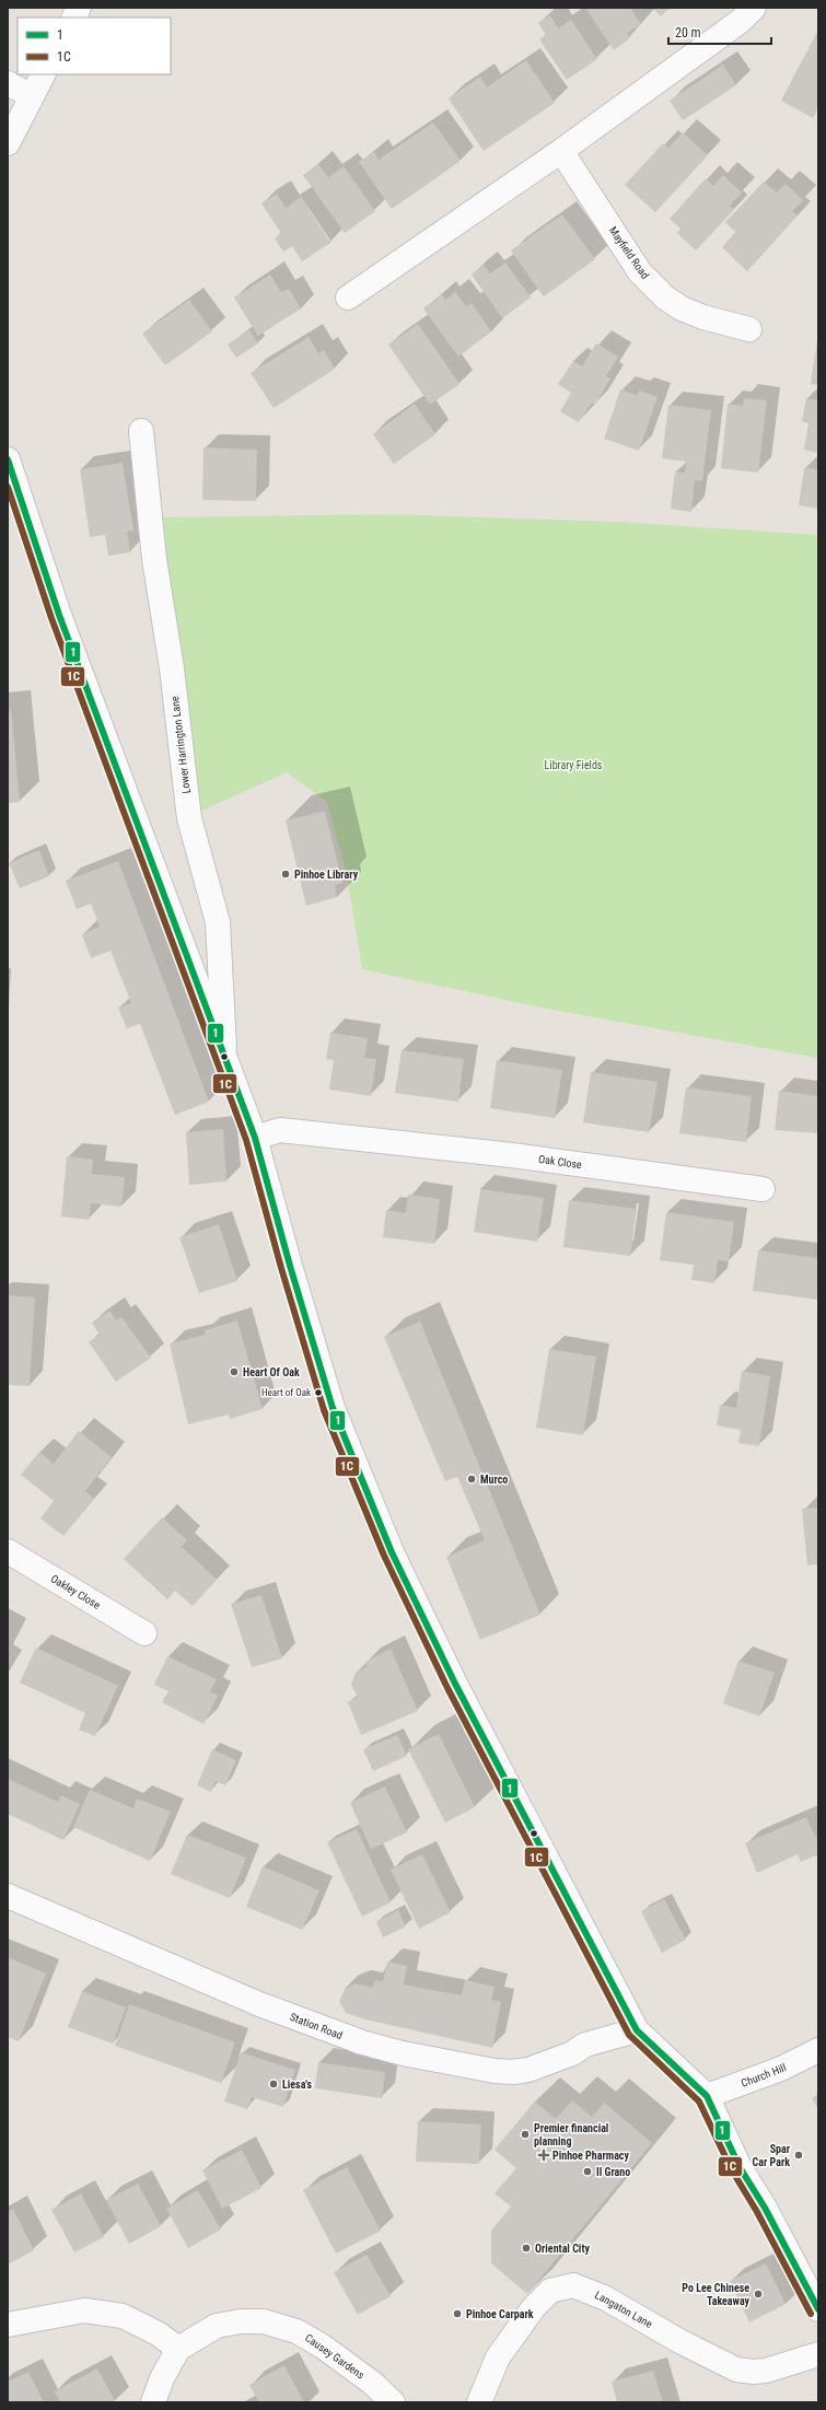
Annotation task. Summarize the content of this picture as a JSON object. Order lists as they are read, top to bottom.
{
  "streets": {
    "street": [
      "Mayfield Road",
      "Lower Harrington Lane",
      "Oak Close",
      "Oakley Close",
      "Station Road",
      "Church Hill",
      "Langaton Lane",
      "Causey Gardens"
    ]
  },
  "parks": ["Library Fields"],
  "places": {
    "other": [
      "Pinhoe Library",
      "Heart Of Oak",
      "Heart of Oak",
      "Murco",
      "Liesa's",
      "Premier financial planning",
      "Spar Car Park",
      "Il Grano",
      "Oriental City",
      "Po Lee Chinese Takeaway",
      "Pinhoe Carpark"
    ],
    "health": ["Pinhoe Pharmacy"]
  },
  "lines": ["transit line 1", "transit line 1C"],
  "legend": ["1", "1C"],
  "scale_bar": "20 m"
}
